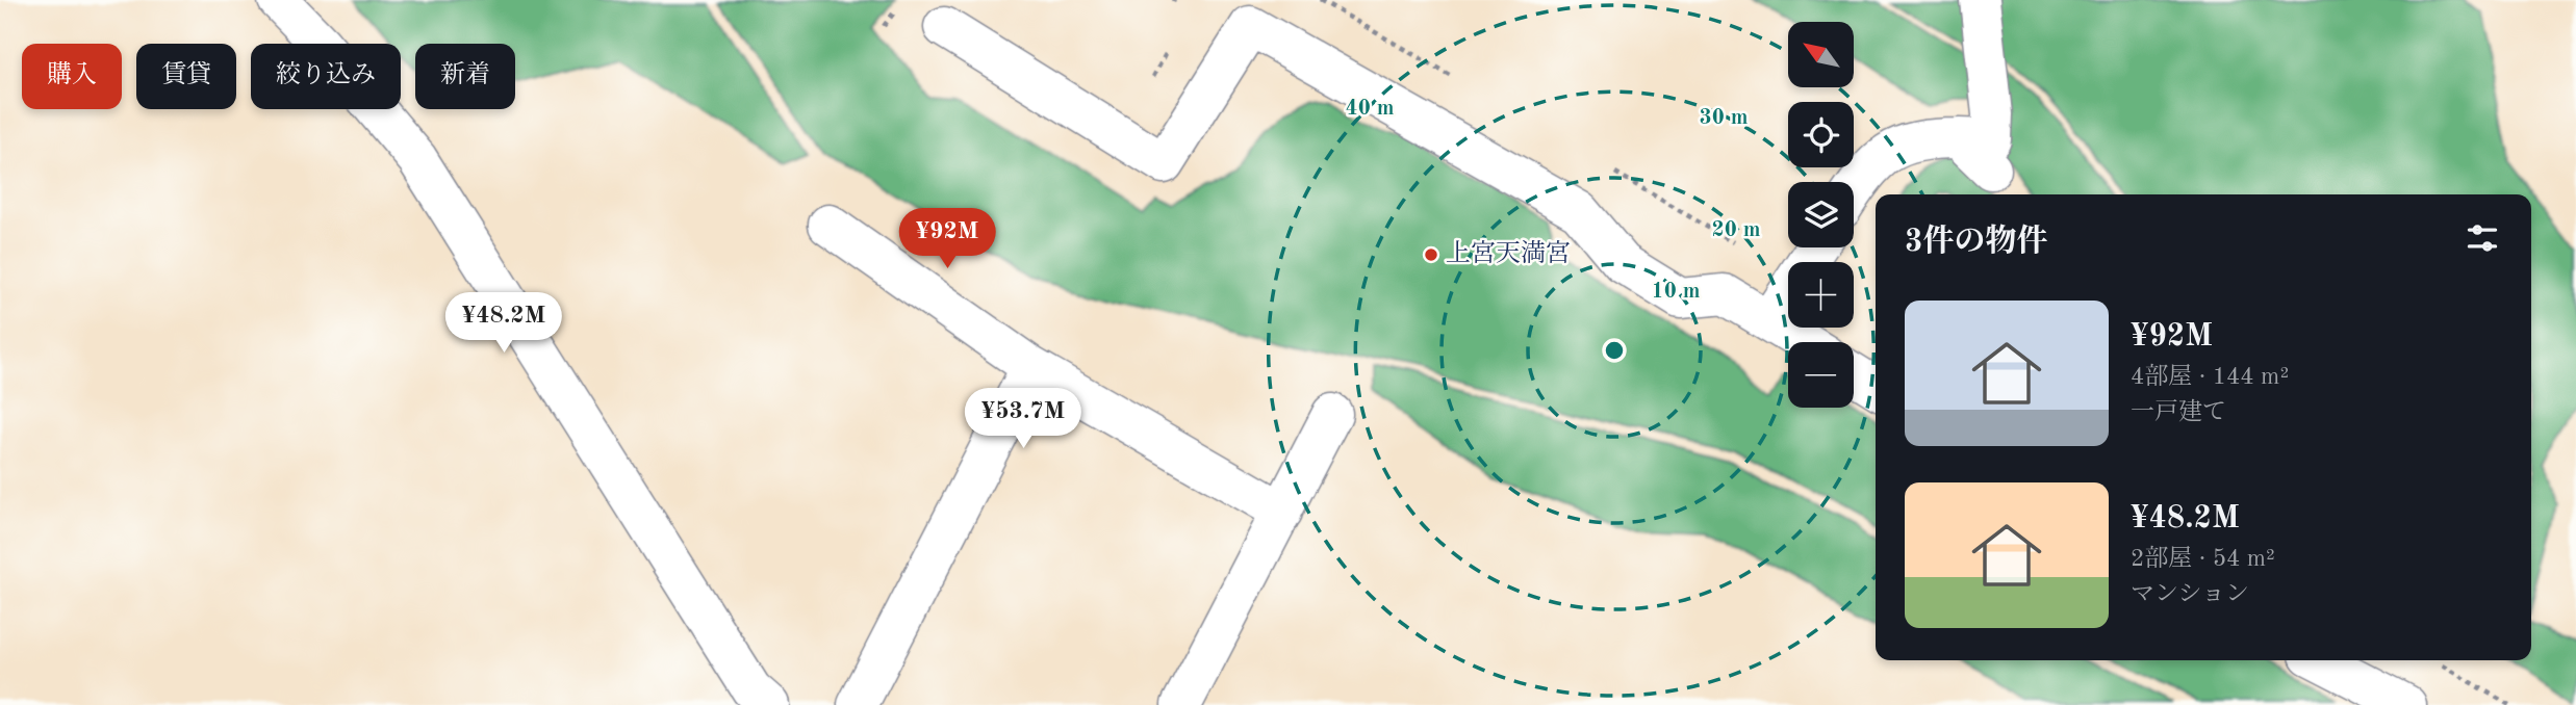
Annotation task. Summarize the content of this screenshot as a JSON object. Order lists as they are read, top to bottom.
{
  "places": ["上宮天満宮"],
  "north": "top left",
  "page": {
    "map_buttons": ["+", "−"],
    "chip": [
      "購入",
      "賃貸",
      "絞り込み",
      "新着"
    ],
    "heading": "3件の物件",
    "price": ["¥92M", "¥48.2M", "¥53.7M"],
    "list": [
      {
        "name": "¥92M",
        "note": "4部屋 · 144 m² · 一戸建て"
      },
      {
        "name": "¥48.2M",
        "note": "2部屋 · 54 m² · マンション"
      }
    ]
  },
  "rings": [
    "40 m",
    "30 m",
    "20 m",
    "10 m"
  ]
}
